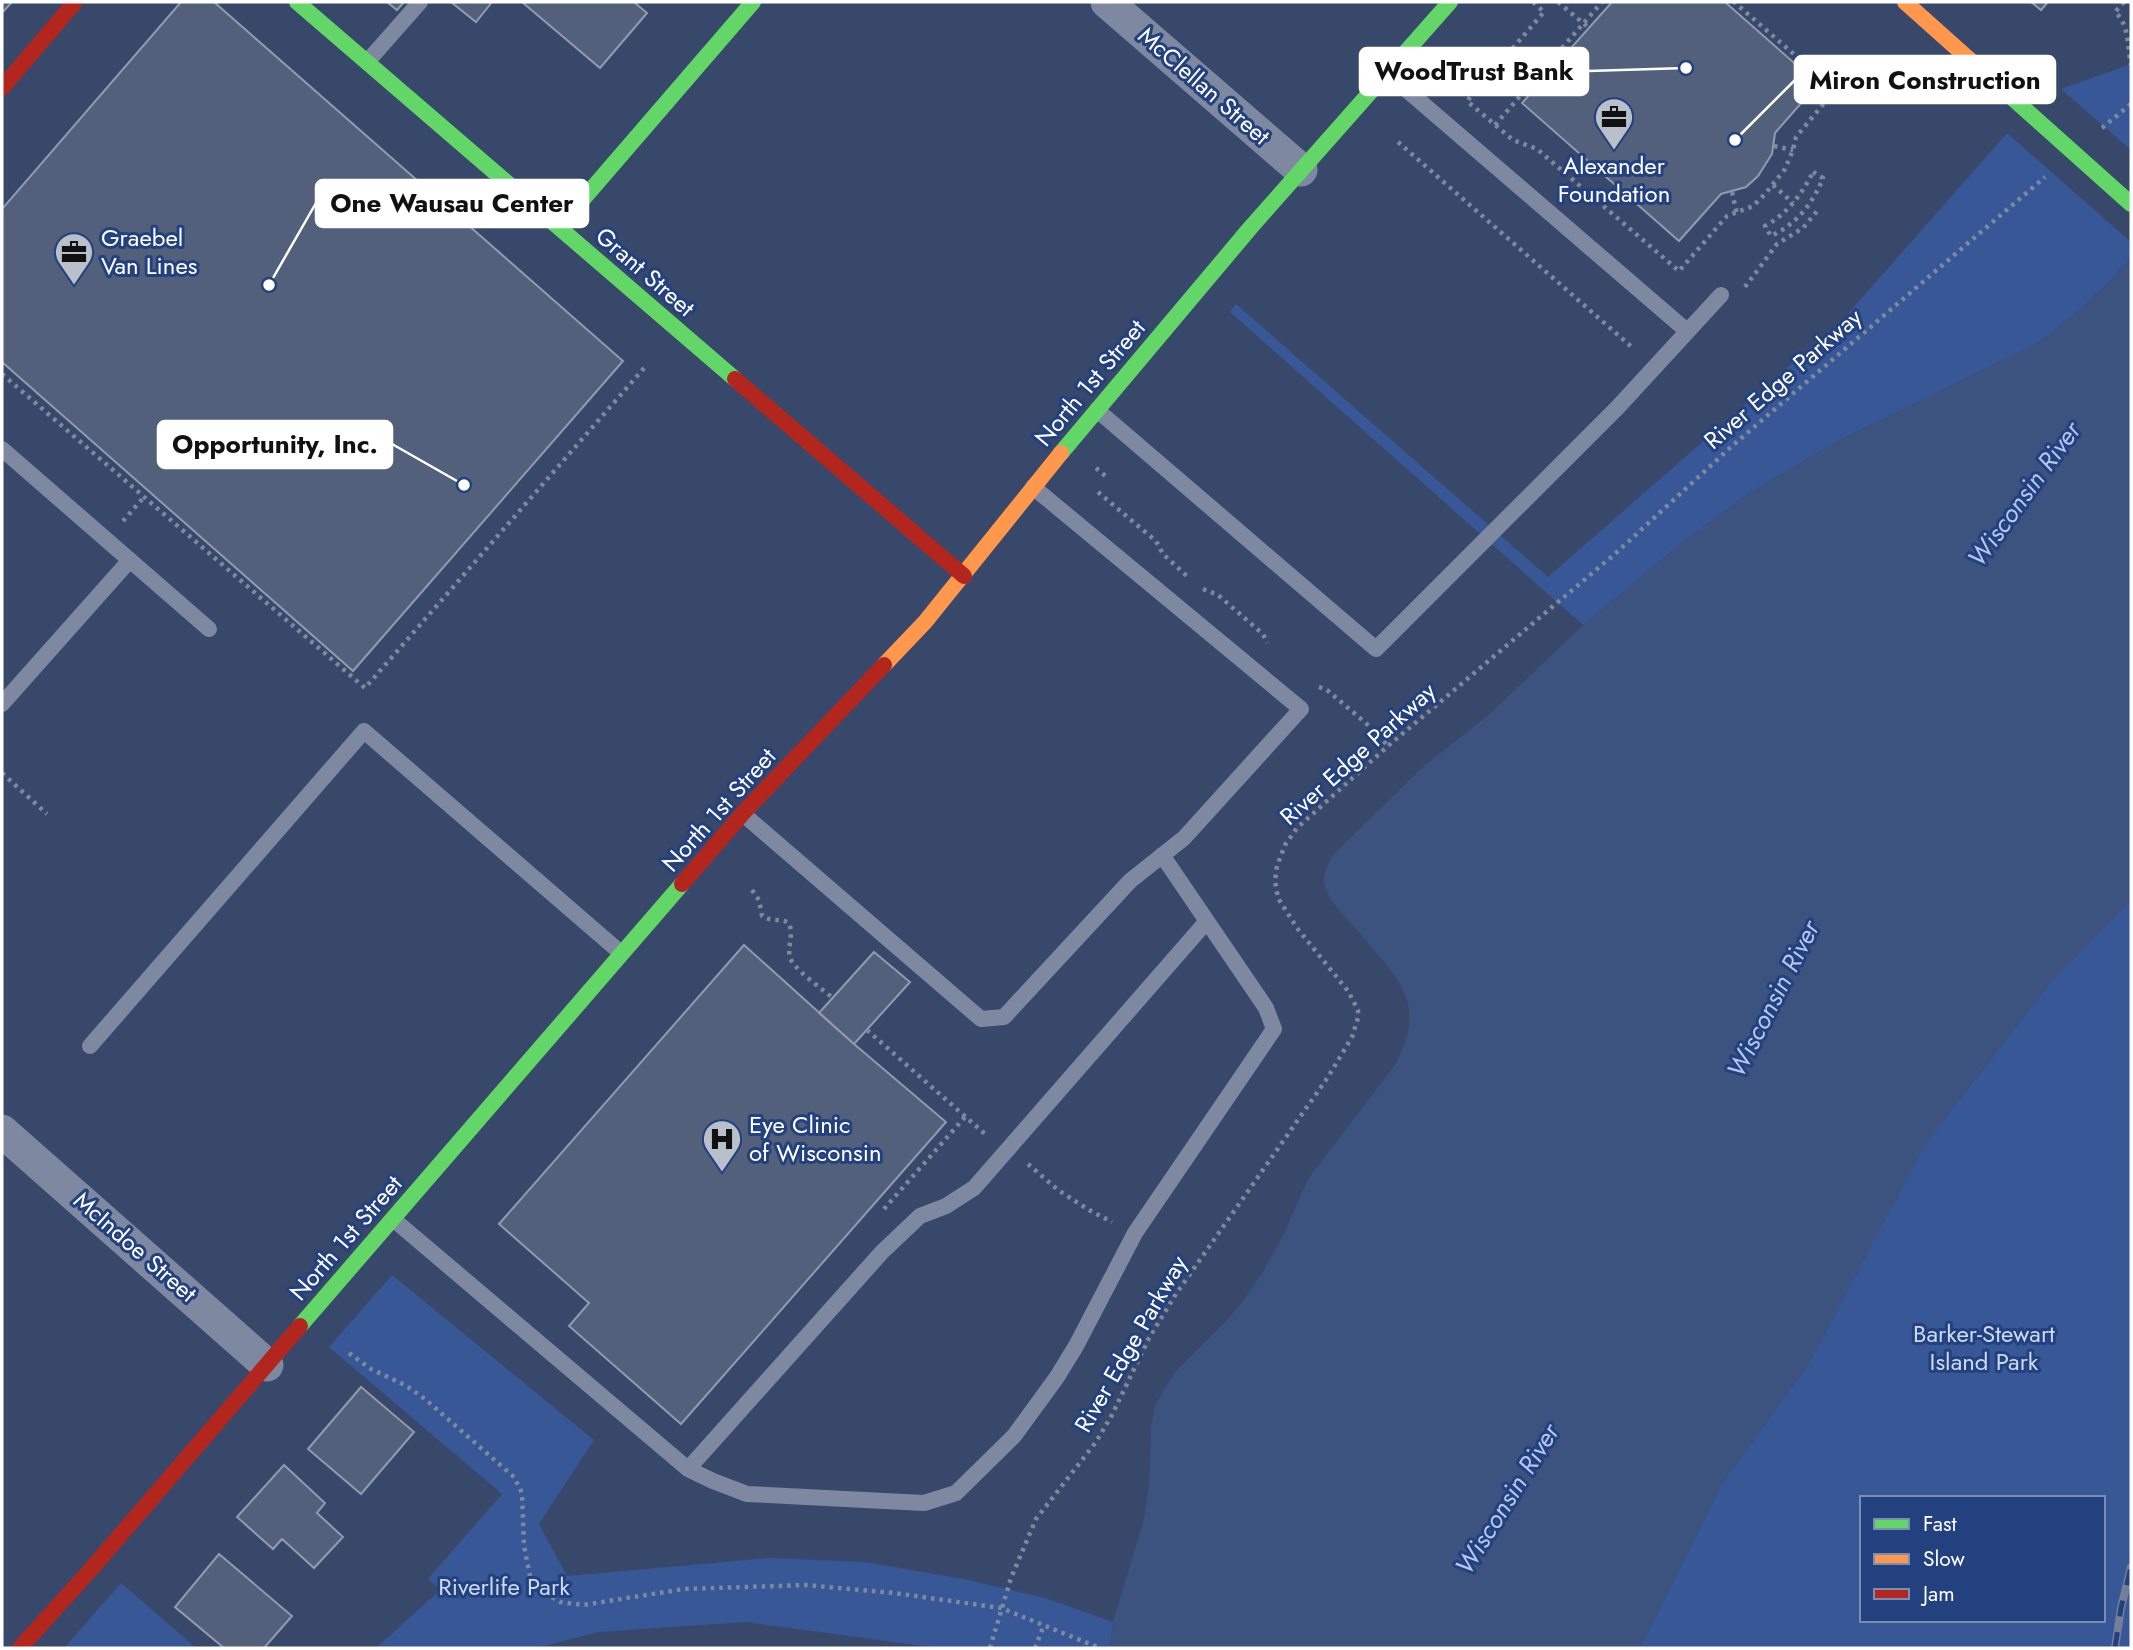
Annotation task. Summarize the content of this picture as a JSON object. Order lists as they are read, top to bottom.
{
  "streets": {
    "street": [
      "McClellan Street",
      "Grant Street",
      "North 1st Street",
      "McIndoe Street"
    ],
    "path": ["River Edge Parkway"]
  },
  "crossings": [
    ["McClellan Street", "North 1st Street"],
    ["Grant Street", "North 1st Street"],
    ["North 1st Street", "McIndoe Street"]
  ],
  "water": ["Wisconsin River"],
  "parks": ["Barker-Stewart Island Park", "Riverlife Park"],
  "places": {
    "other": [
      "WoodTrust Bank",
      "Miron Construction",
      "One Wausau Center",
      "Opportunity, Inc."
    ],
    "office": ["Alexander Foundation", "Graebel Van Lines"],
    "hospital": ["Eye Clinic of Wisconsin"]
  },
  "legend": ["Fast", "Slow", "Jam"]
}
